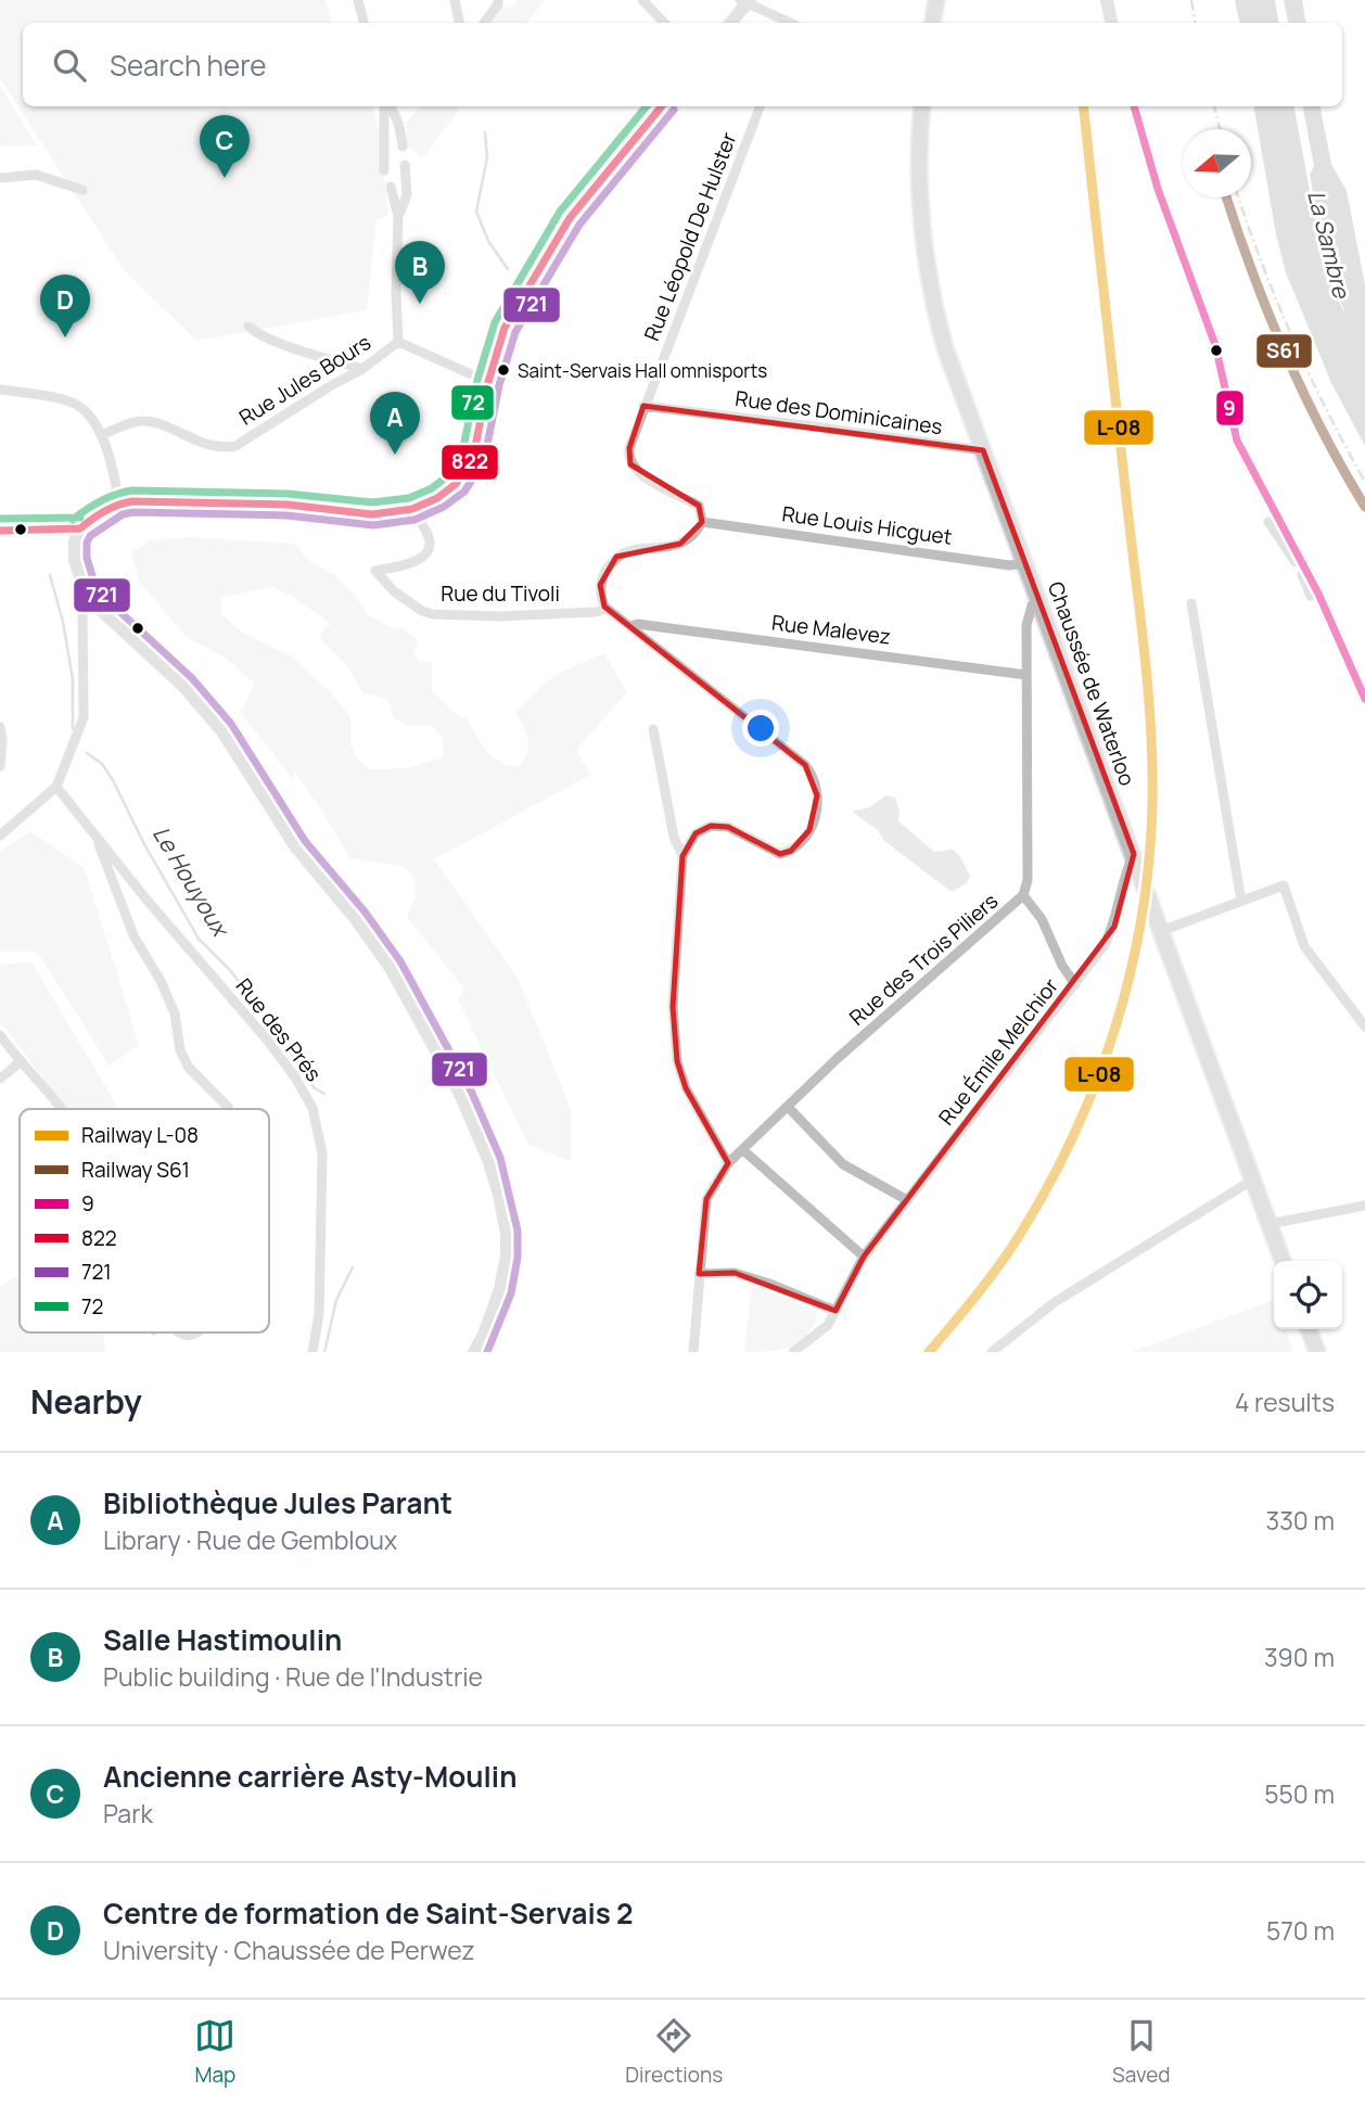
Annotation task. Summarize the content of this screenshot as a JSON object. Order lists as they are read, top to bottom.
{
  "streets": {
    "main road": ["Chaussée de Waterloo"],
    "street": [
      "Rue Léopold De Hulster",
      "Rue Jules Bours",
      "Rue des Dominicaines",
      "Rue Louis Hicguet",
      "Rue du Tivoli",
      "Rue Malevez",
      "Rue des Trois Piliers",
      "Rue des Prés",
      "Rue Émile Melchior"
    ]
  },
  "crossings": [
    ["Rue Léopold De Hulster", "Rue des Dominicaines"],
    ["Rue Léopold De Hulster", "Rue Louis Hicguet"],
    ["Rue des Dominicaines", "Chaussée de Waterloo"],
    ["Rue Louis Hicguet", "Chaussée de Waterloo"],
    ["Rue Malevez", "Rue des Trois Piliers"],
    ["Chaussée de Waterloo", "Rue des Trois Piliers"],
    ["Chaussée de Waterloo", "Rue Émile Melchior"]
  ],
  "water": ["La Sambre", "Le Houyoux"],
  "places": ["Saint-Servais Hall omnisports"],
  "lines": [
    "rail line L-08",
    "transit line 9",
    "transit line 822",
    "transit line 72",
    "transit line 721",
    "rail line S61"
  ],
  "legend": [
    "Railway L-08",
    "Railway S61",
    "9",
    "822",
    "721",
    "72"
  ],
  "north": "left",
  "page": {
    "search": "Search here",
    "pins": [
      "C",
      "B",
      "D",
      "A"
    ],
    "heading": ["Nearby", "4 results"],
    "list": [
      {
        "mark": "A",
        "name": "Bibliothèque Jules Parant",
        "note": "Library · Rue de Gembloux",
        "value": "330 m"
      },
      {
        "mark": "B",
        "name": "Salle Hastimoulin",
        "note": "Public building · Rue de l'Industrie",
        "value": "390 m"
      },
      {
        "mark": "C",
        "name": "Ancienne carrière Asty-Moulin",
        "note": "Park",
        "value": "550 m"
      },
      {
        "mark": "D",
        "name": "Centre de formation de Saint-Servais 2",
        "note": "University · Chaussée de Perwez",
        "value": "570 m"
      }
    ],
    "nav": ["Map", "Directions", "Saved"]
  }
}
